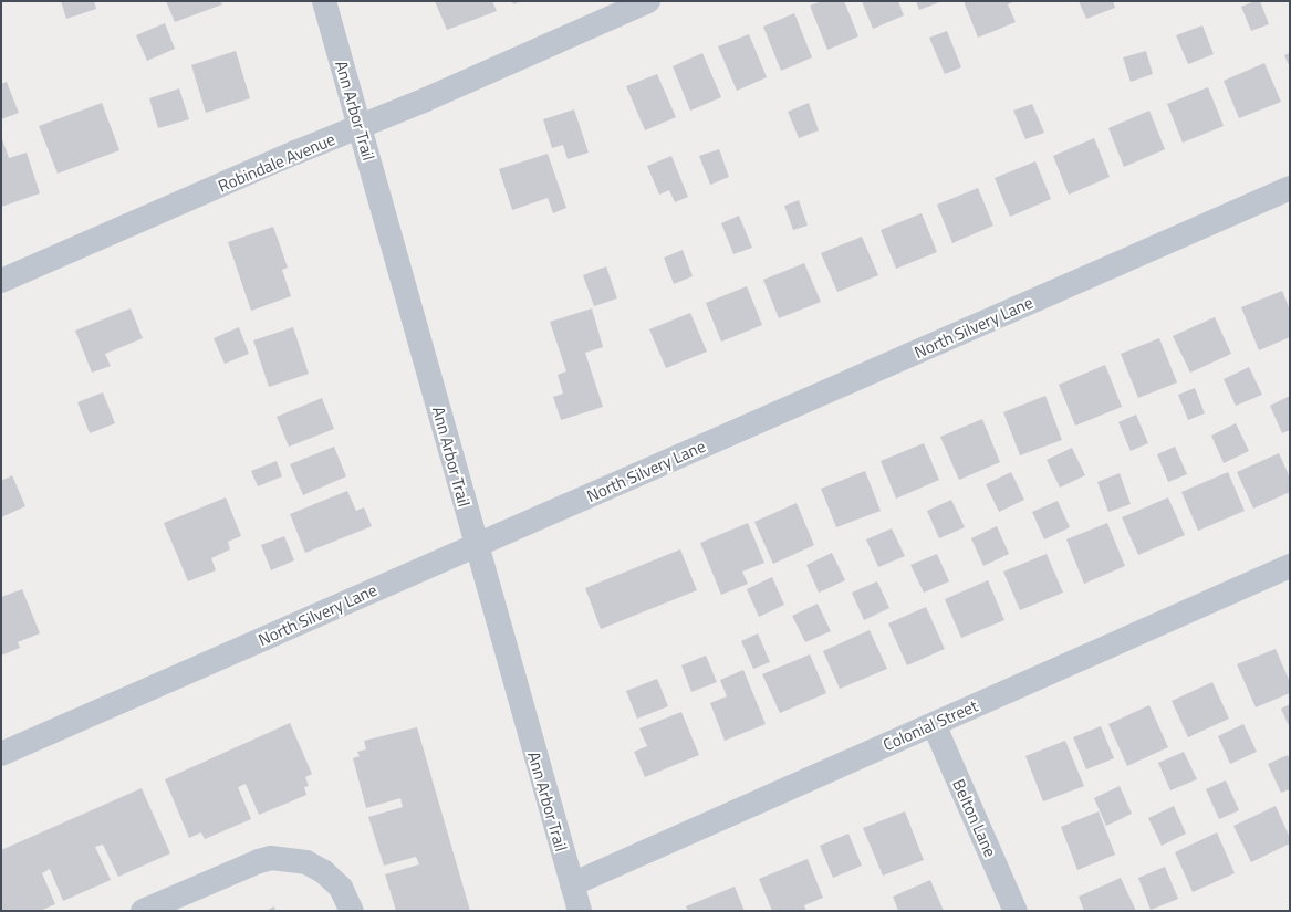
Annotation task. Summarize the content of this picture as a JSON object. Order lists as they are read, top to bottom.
{
  "streets": {
    "street": [
      "Ann Arbor Trail",
      "Robindale Avenue",
      "North Silvery Lane",
      "Colonial Street",
      "Belton Lane"
    ]
  },
  "crossings": [
    ["Ann Arbor Trail", "Robindale Avenue"],
    ["Ann Arbor Trail", "North Silvery Lane"],
    ["Ann Arbor Trail", "Colonial Street"],
    ["Colonial Street", "Belton Lane"]
  ]
}
